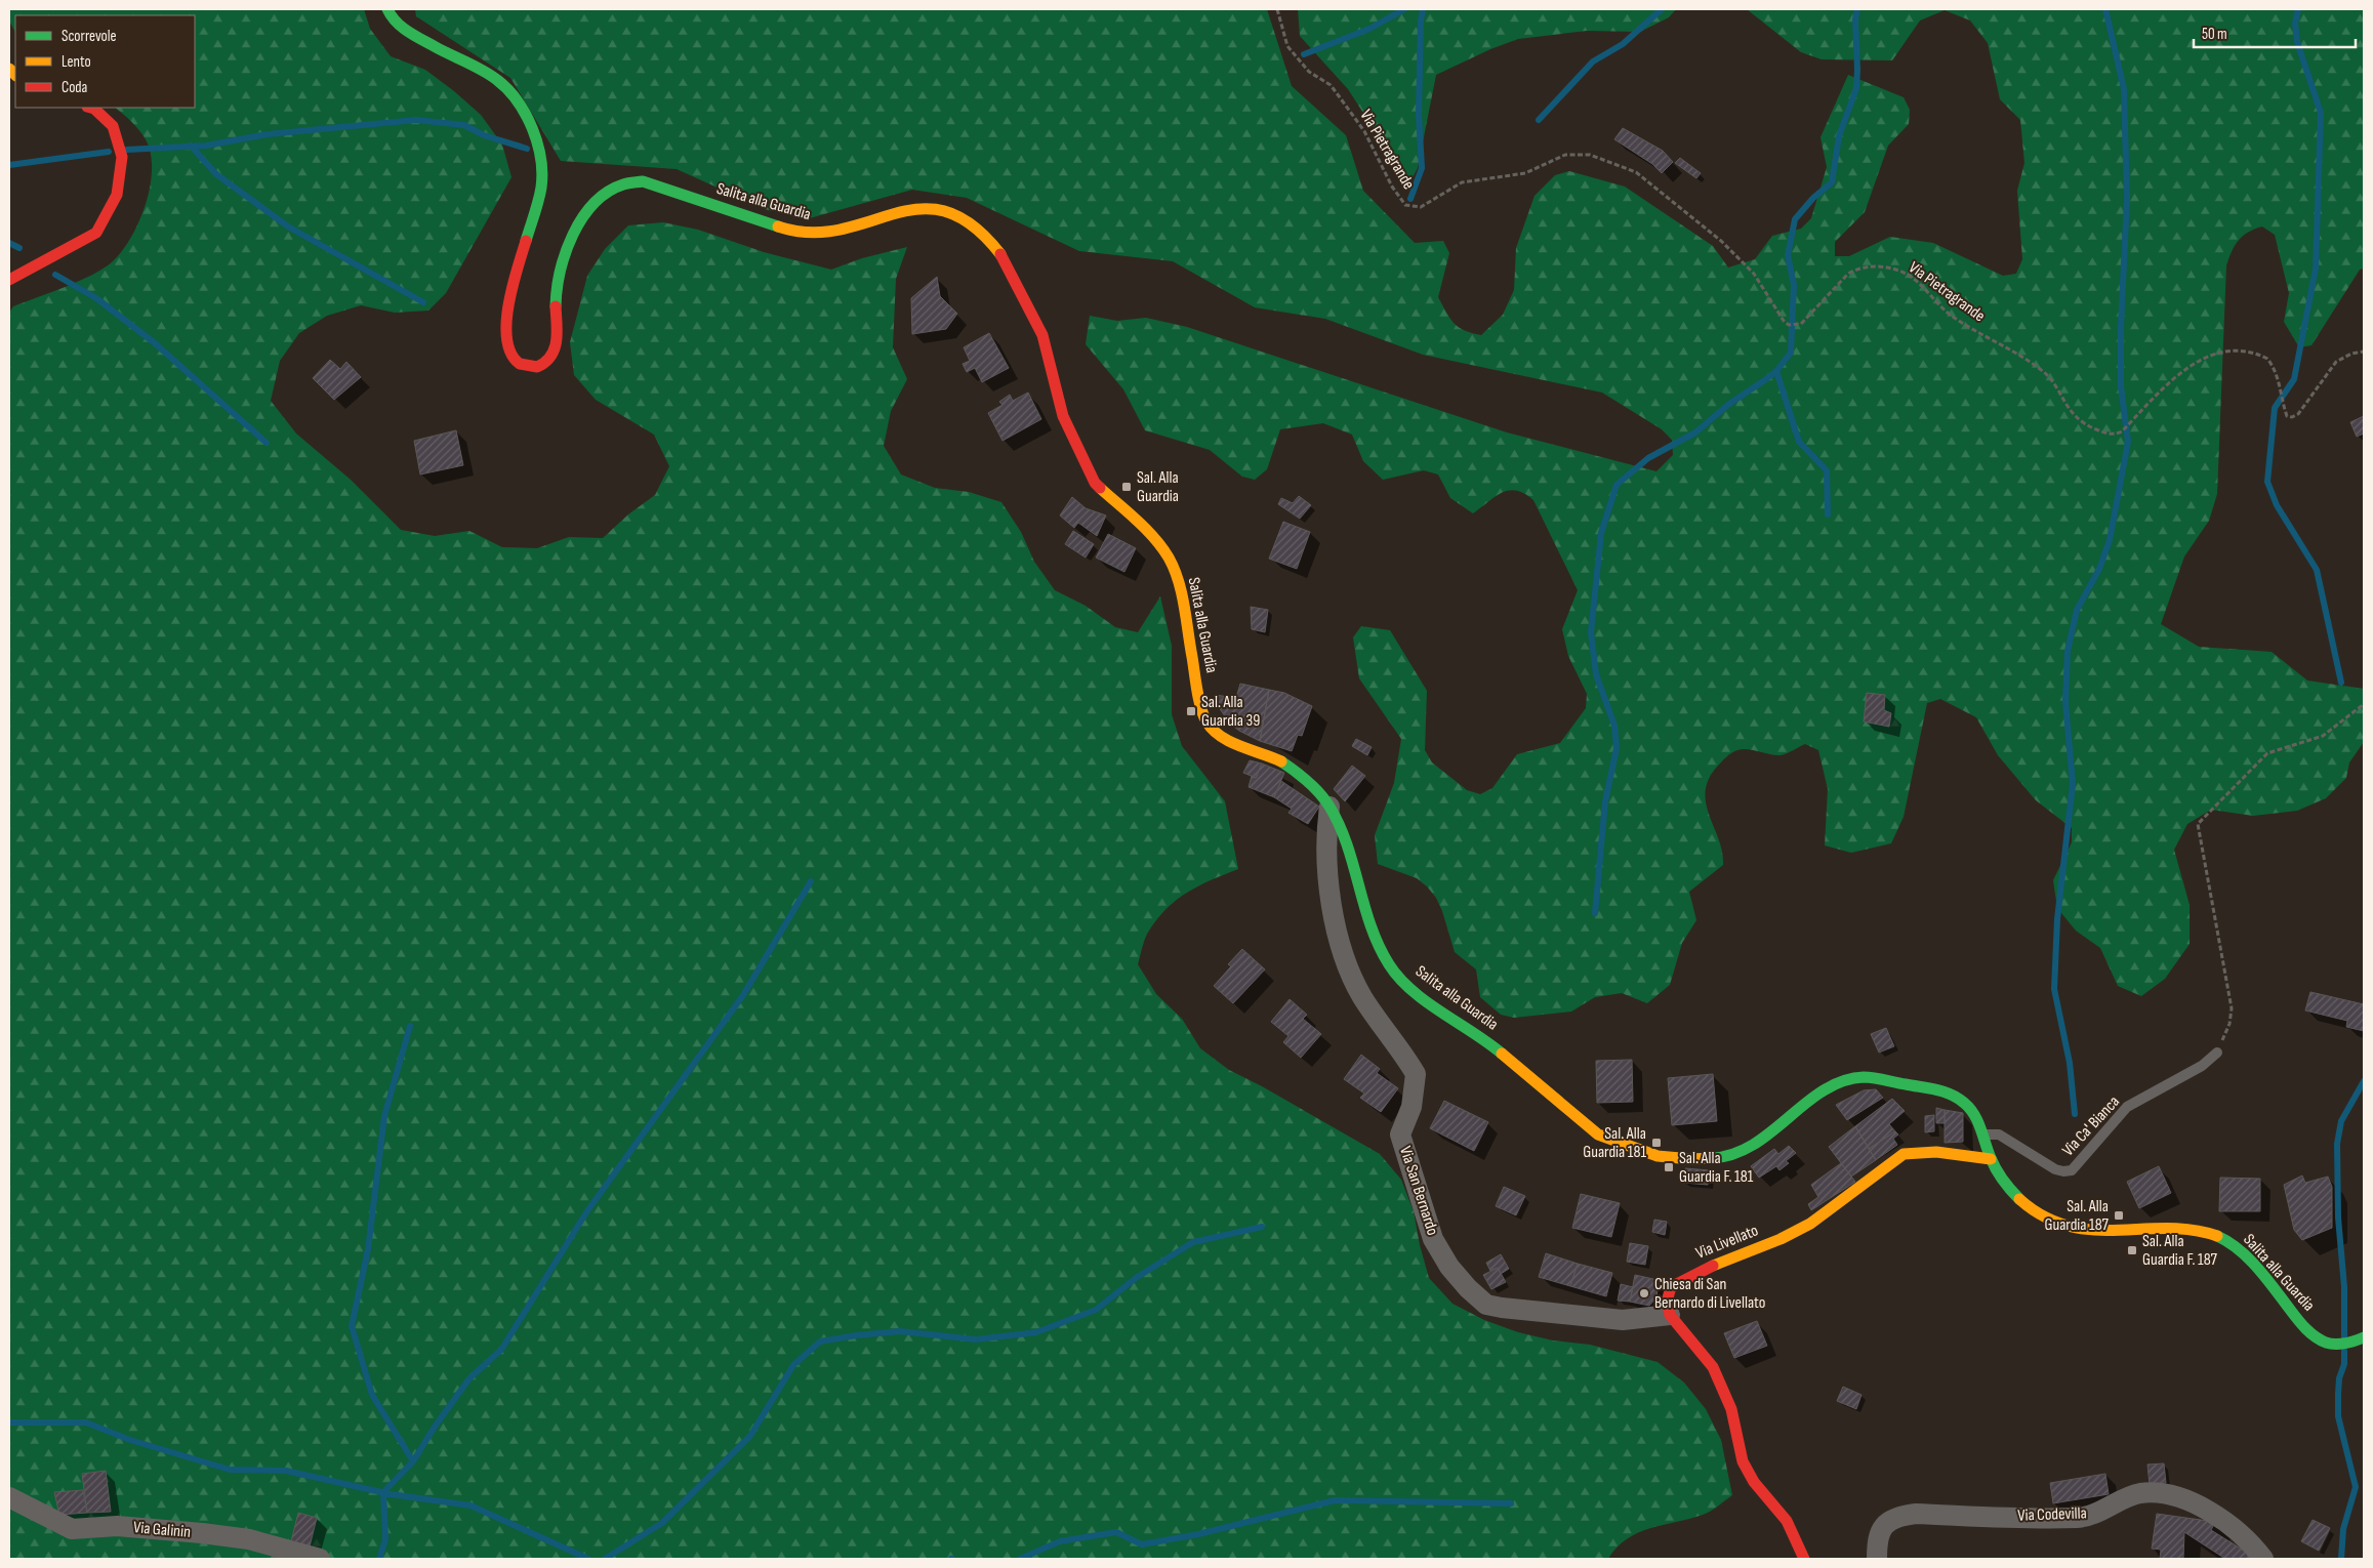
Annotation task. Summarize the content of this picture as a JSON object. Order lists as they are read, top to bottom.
{
  "streets": {
    "main road": ["Salita alla Guardia", "Via Livellato"],
    "street": ["Via San Bernardo", "Via Codevilla", "Via Galinin"],
    "lane": ["Via Ca' Bianca"],
    "path": ["Via Pietragrande"]
  },
  "crossings": [
    ["Salita alla Guardia", "Via Ca' Bianca"],
    ["Salita alla Guardia", "Via San Bernardo"],
    ["Salita alla Guardia", "Via Livellato"],
    ["Via San Bernardo", "Via Livellato"]
  ],
  "places": {
    "transit": [
      "Sal. Alla Guardia",
      "Sal. Alla Guardia 39",
      "Sal. Alla Guardia 181",
      "Sal. Alla Guardia F. 181",
      "Sal. Alla Guardia 187",
      "Sal. Alla Guardia F. 187"
    ],
    "other": ["Chiesa di San Bernardo di Livellato"]
  },
  "legend": ["Scorrevole", "Lento", "Coda"],
  "scale_bar": "50 m"
}
